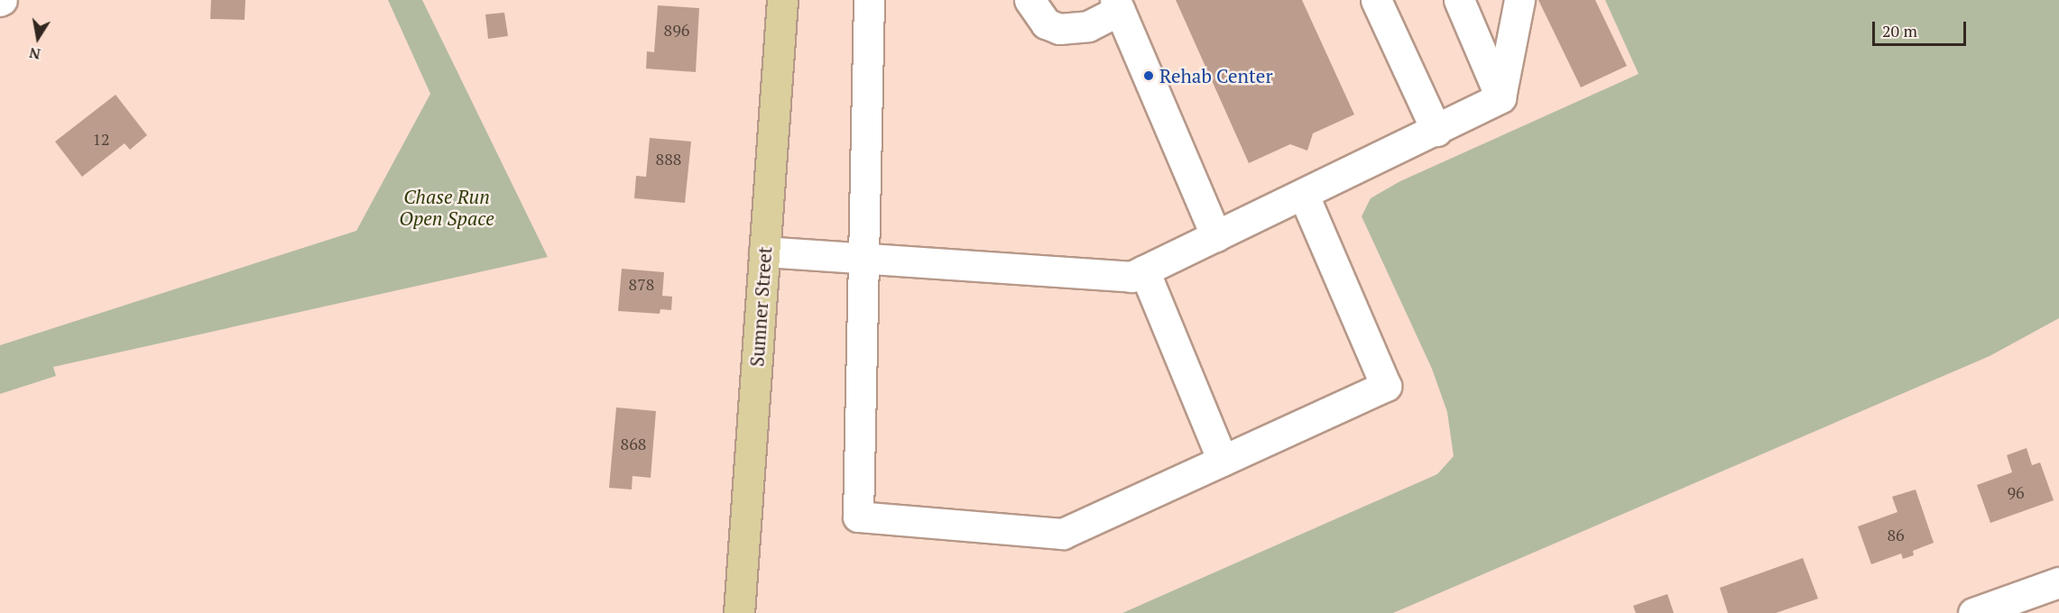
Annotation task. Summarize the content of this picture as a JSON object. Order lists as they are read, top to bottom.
{
  "streets": {
    "main road": ["Sumner Street"]
  },
  "parks": ["Chase Run Open Space"],
  "places": ["Rehab Center"],
  "house_numbers": [
    "896",
    "12",
    "888",
    "878",
    "868",
    "96",
    "86"
  ],
  "scale_bar": "20 m",
  "north": "bottom"
}
